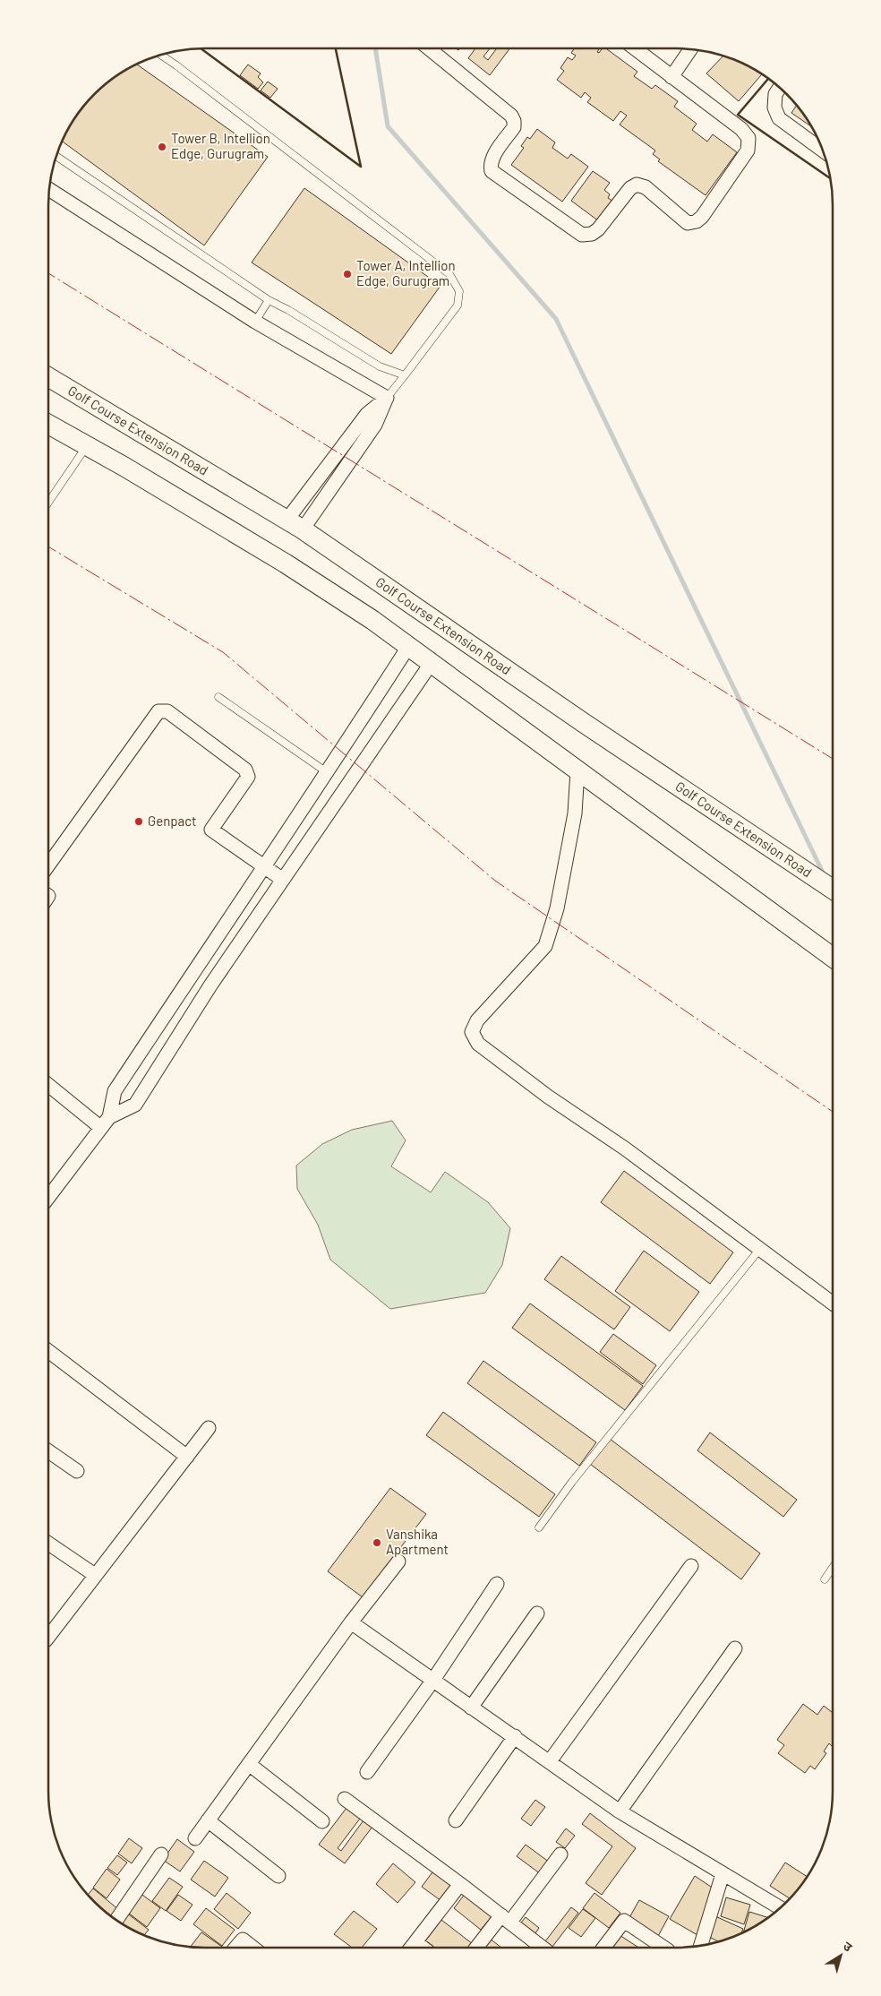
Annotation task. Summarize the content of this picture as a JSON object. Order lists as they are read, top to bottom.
{
  "streets": {
    "main road": ["Golf Course Extension Road"]
  },
  "places": [
    "Tower B, Intellion Edge, Gurugram",
    "Tower A, Intellion Edge, Gurugram",
    "Genpact",
    "Vanshika Apartment"
  ],
  "north": "top right"
}
